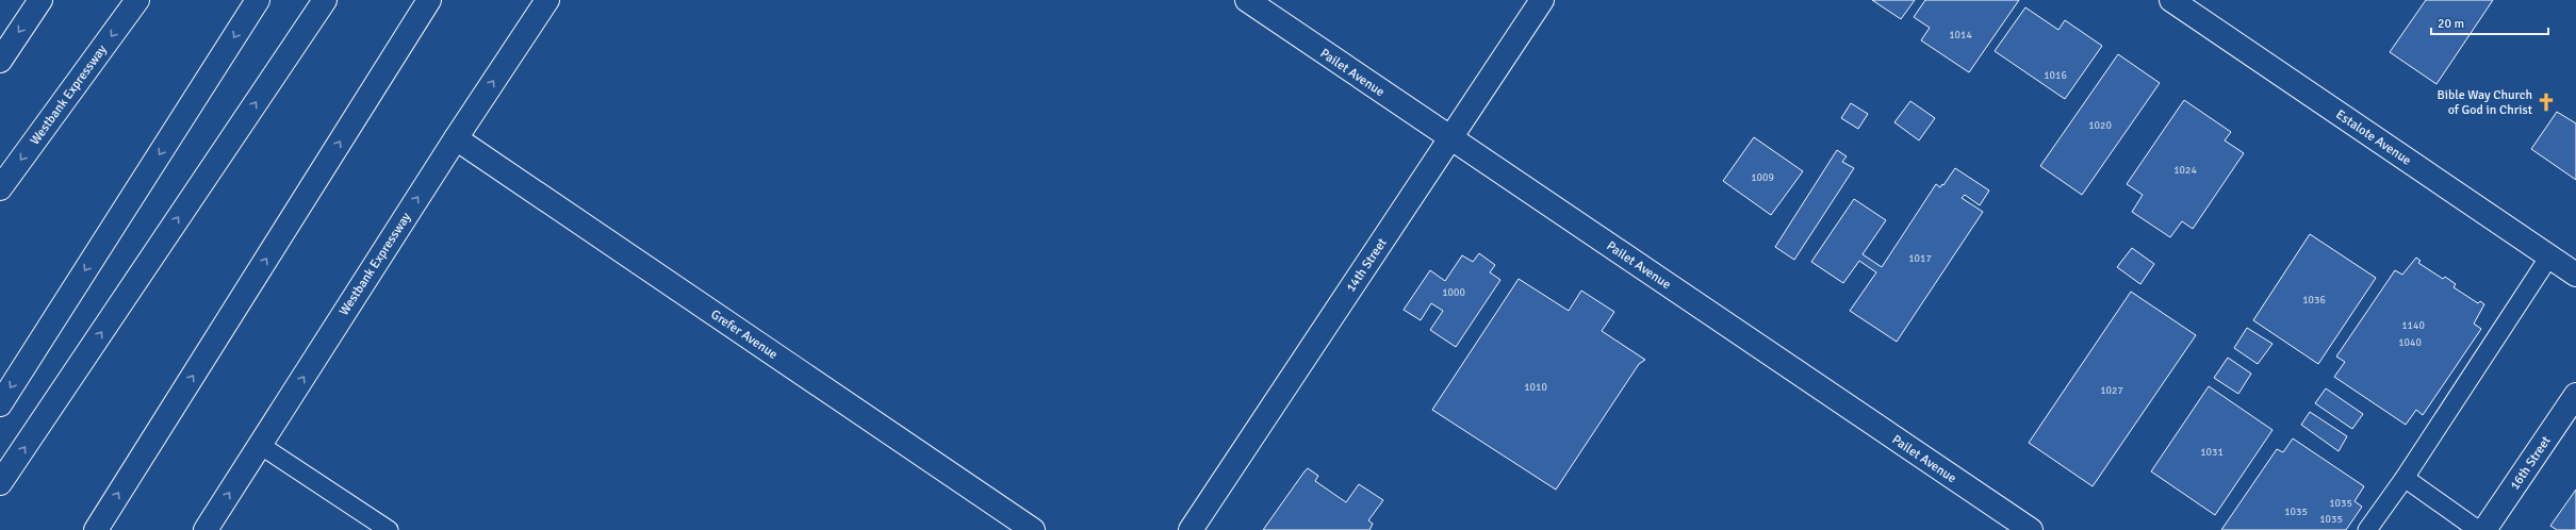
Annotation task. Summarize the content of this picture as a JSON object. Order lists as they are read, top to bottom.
{
  "streets": {
    "main road": [
      "Pailet Avenue",
      "Westbank Expressway",
      "Estalote Avenue",
      "14th Street",
      "Grefer Avenue",
      "16th Street"
    ]
  },
  "crossings": [
    ["Pailet Avenue", "14th Street"],
    ["Westbank Expressway", "Grefer Avenue"]
  ],
  "places": {
    "church": ["Bible Way Church of God in Christ"]
  },
  "house_numbers": [
    "1014",
    "1016",
    "1020",
    "1024",
    "1009",
    "1017",
    "1000",
    "1036",
    "1140",
    "1040",
    "1010",
    "1027",
    "1031",
    "1035",
    "1035",
    "1035"
  ],
  "scale_bar": "20 m"
}
